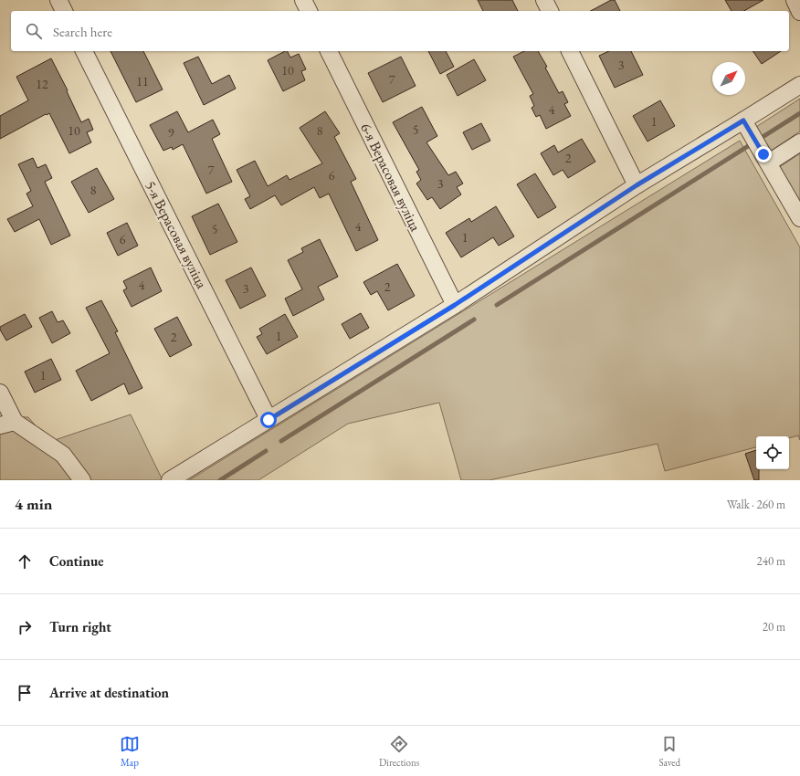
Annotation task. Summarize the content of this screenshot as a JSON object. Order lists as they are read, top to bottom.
{
  "streets": {
    "street": ["6-я Верасовая вуліца", "5-я Верасовая вуліца"]
  },
  "house_numbers": [
    "3",
    "10",
    "7",
    "11",
    "12",
    "4",
    "1",
    "5",
    "10",
    "8",
    "9",
    "2",
    "7",
    "6",
    "3",
    "8",
    "4",
    "5",
    "1",
    "6",
    "4",
    "2",
    "3",
    "1",
    "2",
    "1"
  ],
  "north": "top right",
  "page": {
    "search": "Search here",
    "heading": ["4 min", "Walk · 260 m"],
    "list": [
      ["Continue", "240 m"],
      ["Turn right", "20 m"],
      "Arrive at destination"
    ],
    "nav": ["Map", "Directions", "Saved"]
  }
}
